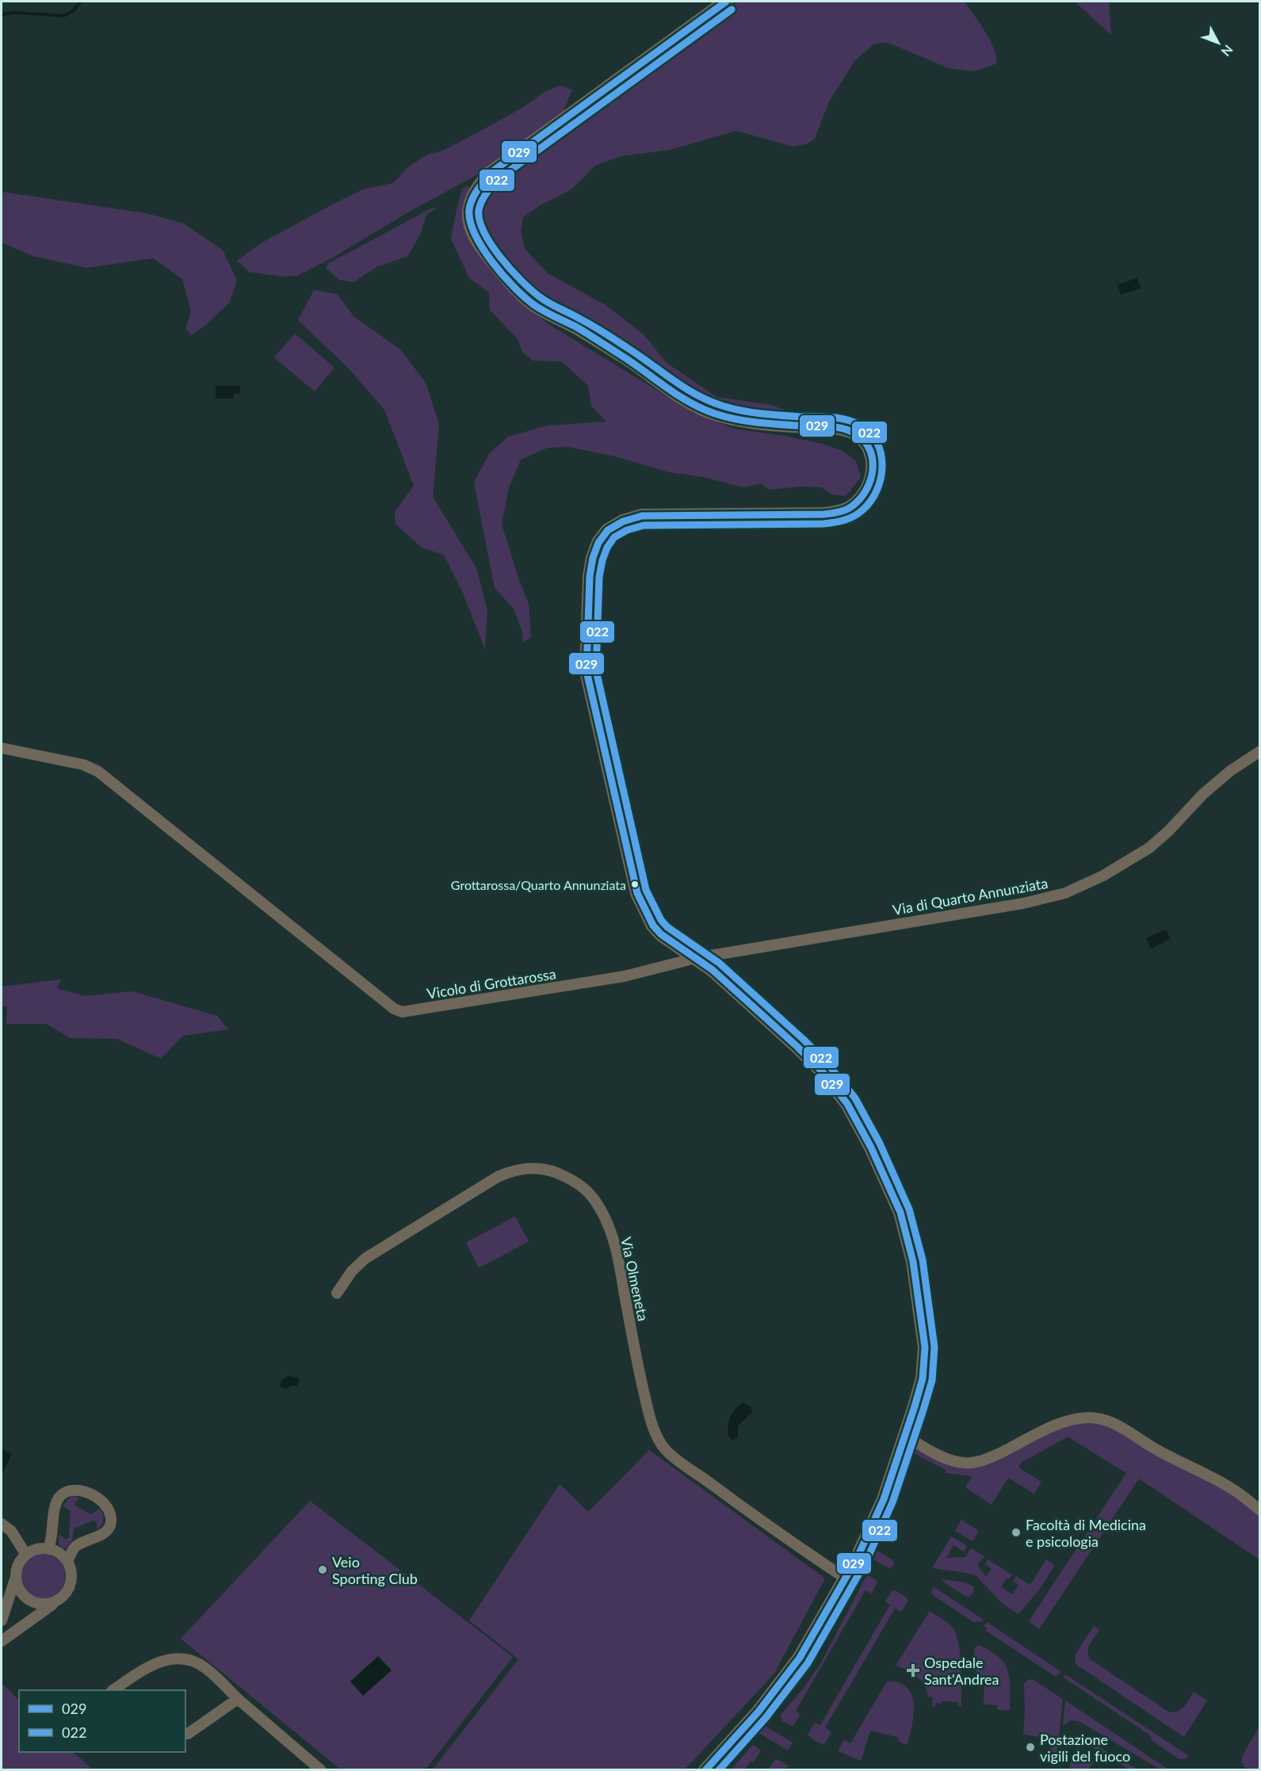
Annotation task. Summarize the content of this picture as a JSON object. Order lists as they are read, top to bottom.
{
  "streets": {
    "street": ["Via di Quarto Annunziata", "Vicolo di Grottarossa", "Via Olmeneta"]
  },
  "crossings": [
    ["Via di Quarto Annunziata", "Vicolo di Grottarossa"]
  ],
  "places": {
    "other": [
      "Grottarossa/Quarto Annunziata",
      "Facoltà di Medicina e psicologia",
      "Veio Sporting Club",
      "Postazione vigili del fuoco"
    ],
    "health": ["Ospedale Sant'Andrea"]
  },
  "lines": ["transit line 029", "transit line 022"],
  "legend": ["029", "022"],
  "north": "bottom right"
}
